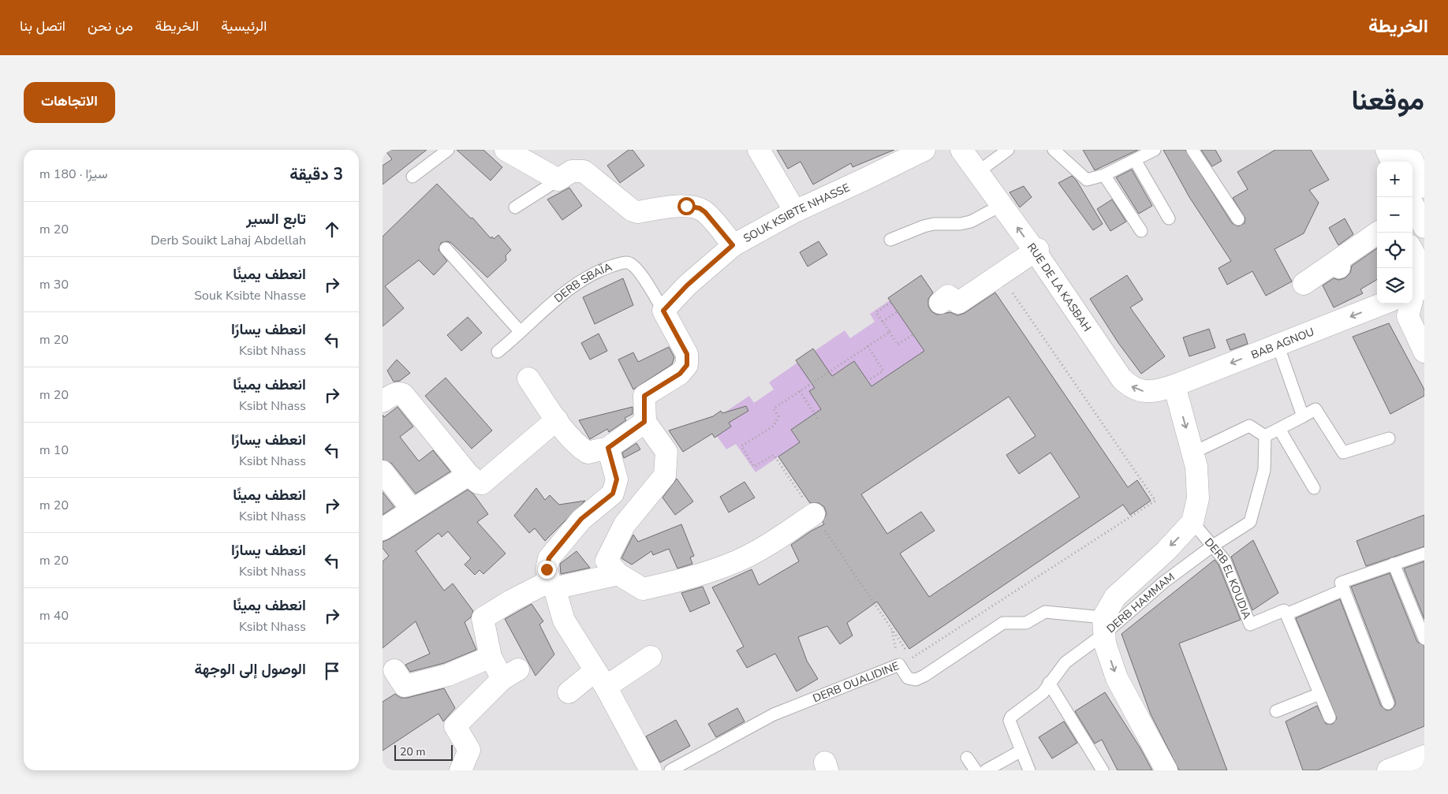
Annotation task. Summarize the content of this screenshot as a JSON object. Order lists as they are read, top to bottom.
{
  "streets": {
    "street": ["SOUK KSIBTE NHASSE", "RUE DE LA KASBAH", "BAB AGNOU"],
    "lane": [
      "DERB SBAÏA",
      "DERB EL KOUDIA",
      "DERB HAMMAM",
      "DERB OUALIDINE"
    ]
  },
  "crossings": [
    ["SOUK KSIBTE NHASSE", "DERB SBAÏA"],
    ["RUE DE LA KASBAH", "BAB AGNOU"],
    ["DERB EL KOUDIA", "DERB HAMMAM"],
    ["DERB HAMMAM", "DERB OUALIDINE"]
  ],
  "one_way": ["RUE DE LA KASBAH"],
  "scale_bar": "20 m",
  "page": {
    "header": "الخريطة",
    "nav": [
      "الرئيسية",
      "الخريطة",
      "من نحن",
      "اتصل بنا"
    ],
    "title": "موقعنا",
    "buttons": "الاتجاهات",
    "heading": ["3 دقيقة", "سيرًا · 180 m"],
    "map_buttons": ["+", "−"],
    "list": [
      ["تابع السير", "Derb Souikt Lahaj Abdellah", "20 m"],
      ["انعطف يمينًا", "Souk Ksibte Nhasse", "30 m"],
      ["انعطف يسارًا", "Ksibt Nhass", "20 m"],
      ["انعطف يمينًا", "Ksibt Nhass", "20 m"],
      ["انعطف يسارًا", "Ksibt Nhass", "10 m"],
      ["انعطف يمينًا", "Ksibt Nhass", "20 m"],
      ["انعطف يسارًا", "Ksibt Nhass", "20 m"],
      ["انعطف يمينًا", "Ksibt Nhass", "40 m"],
      "الوصول إلى الوجهة"
    ],
    "scale": "20 m"
  }
}
